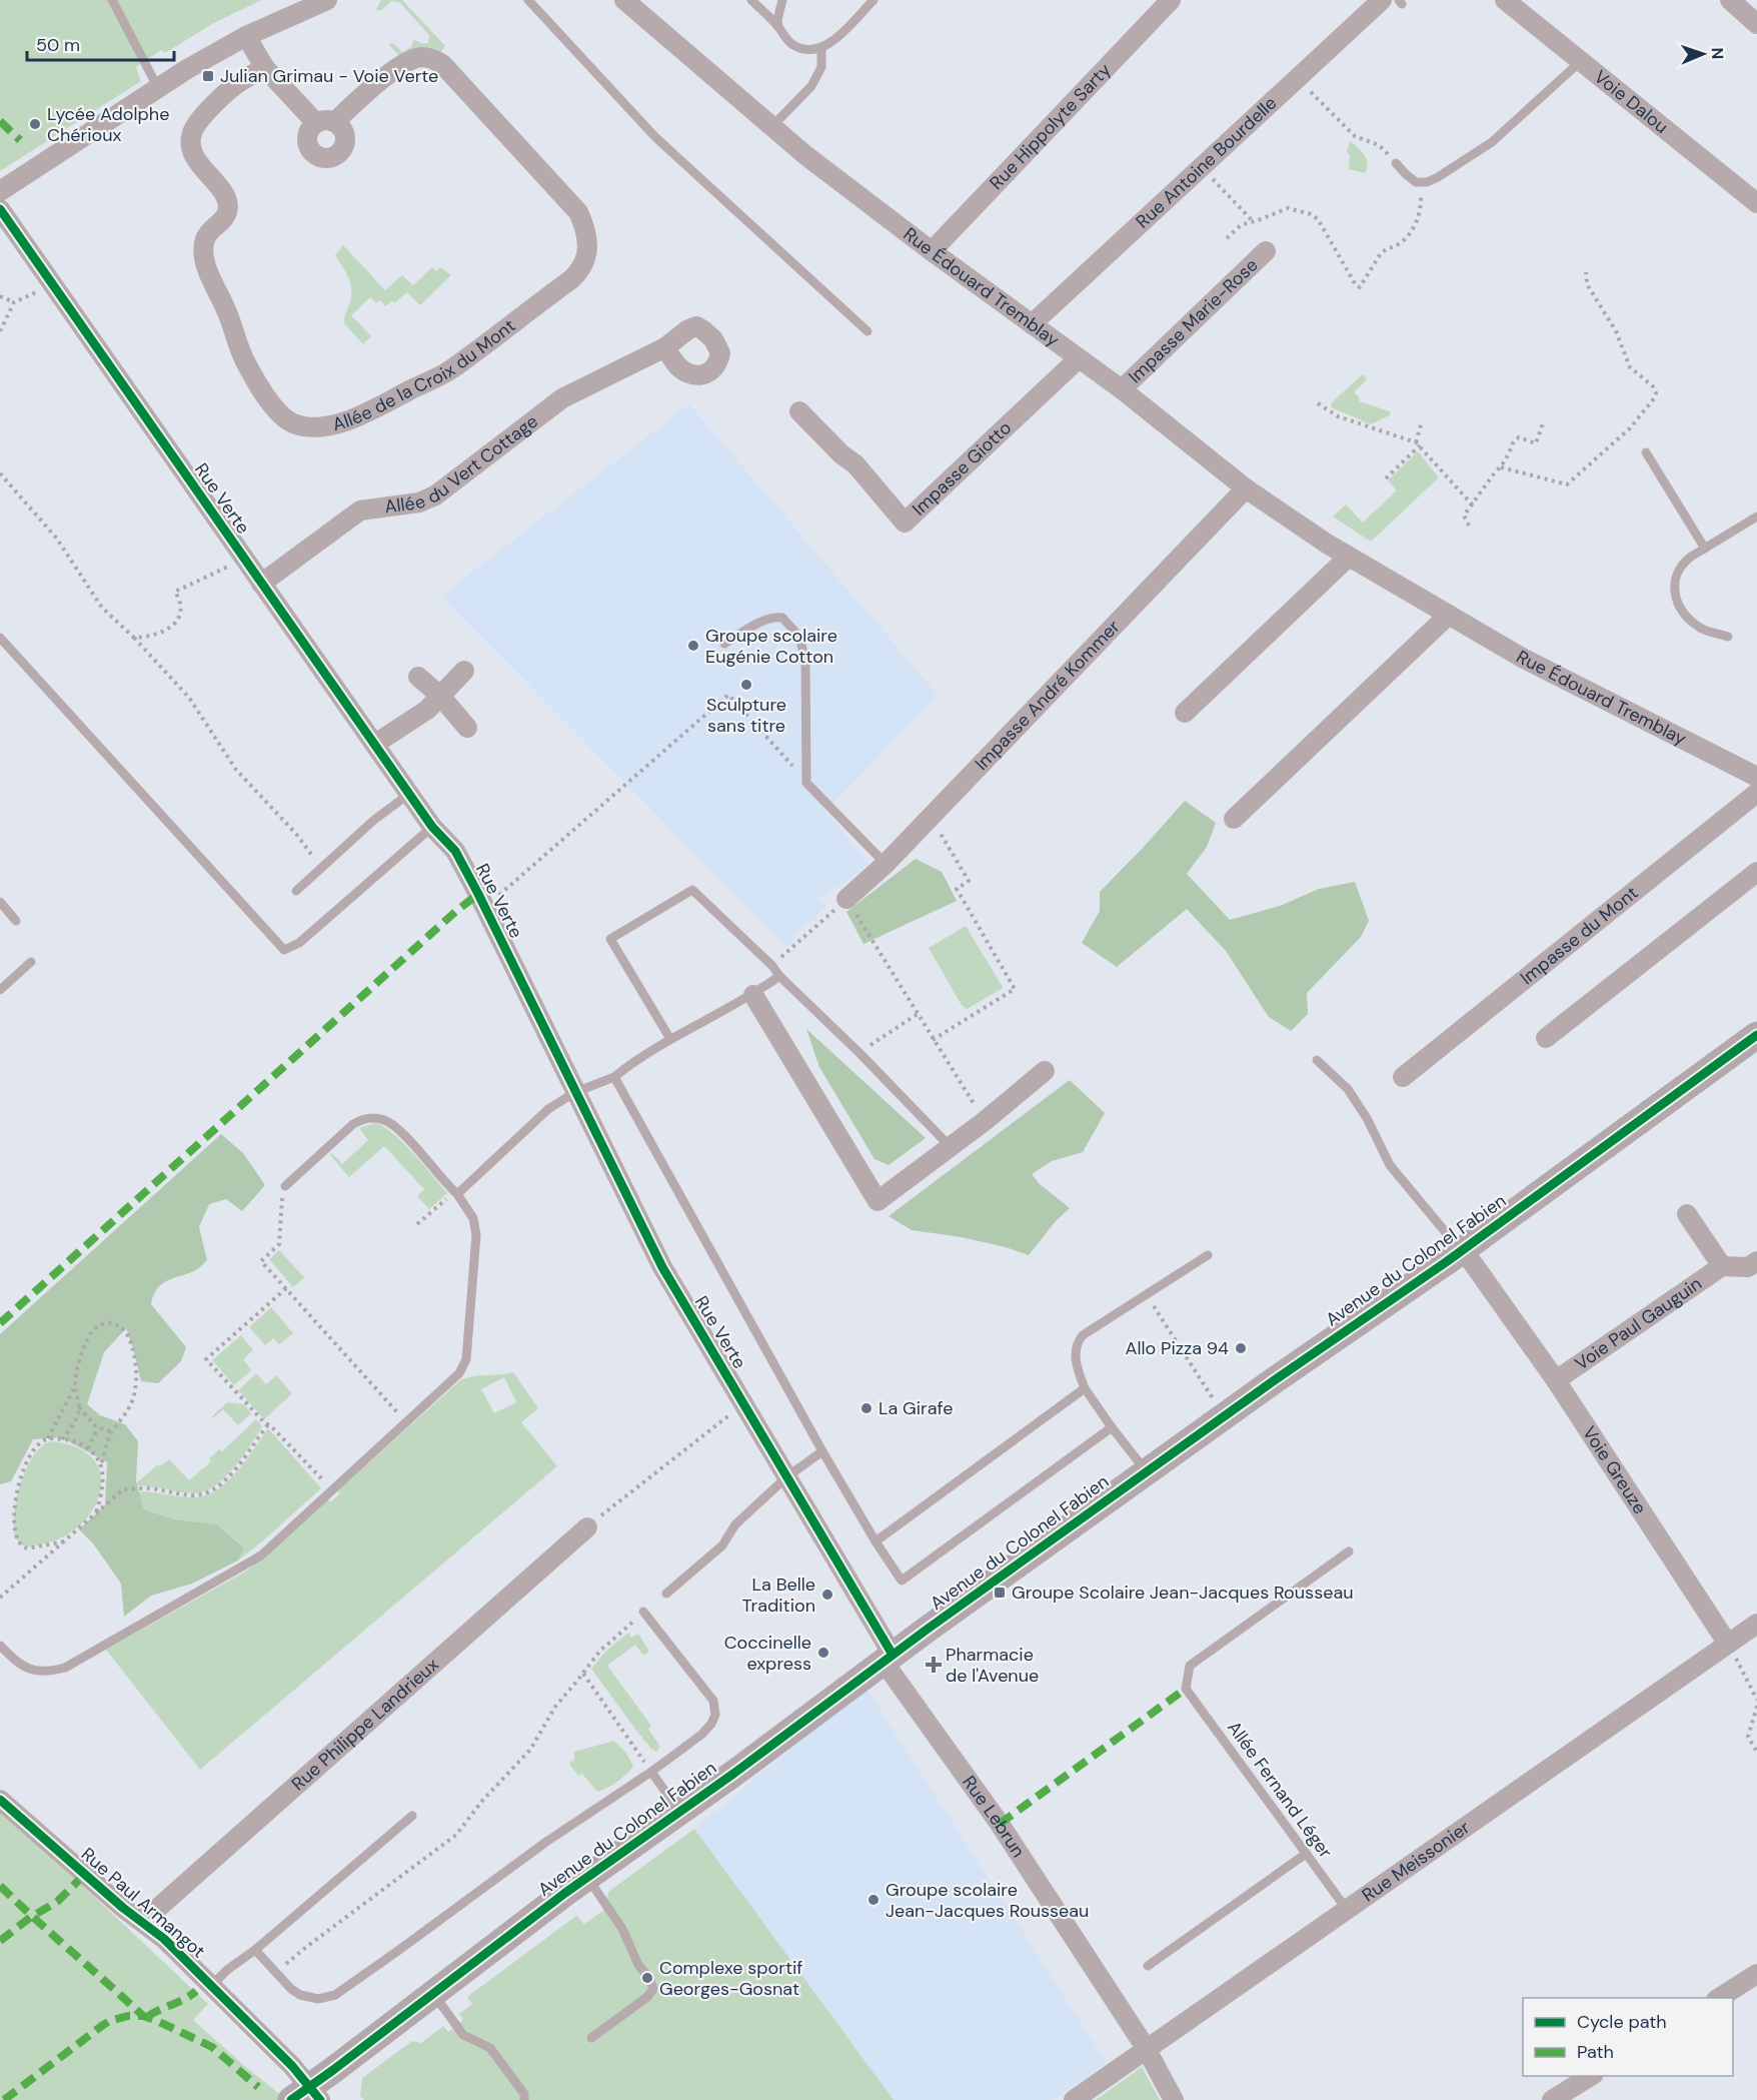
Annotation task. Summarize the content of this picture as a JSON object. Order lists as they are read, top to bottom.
{
  "streets": {
    "street": [
      "Voie Dalou",
      "Rue Hippolyte Sarty",
      "Rue Antoine Bourdelle",
      "Rue Édouard Tremblay",
      "Impasse Marie-Rose",
      "Allée de la Croix du Mont",
      "Allée du Vert Cottage",
      "Impasse Giotto",
      "Rue Verte",
      "Impasse André Kommer",
      "Impasse du Mont",
      "Avenue du Colonel Fabien",
      "Voie Paul Gauguin",
      "Voie Greuze",
      "Rue Philippe Landrieux",
      "Rue Lebrun",
      "Rue Meissonier",
      "Rue Paul Armangot"
    ],
    "lane": ["Allée Fernand Léger"]
  },
  "crossings": [
    ["Rue Hippolyte Sarty", "Rue Édouard Tremblay"],
    ["Rue Antoine Bourdelle", "Rue Édouard Tremblay"],
    ["Rue Édouard Tremblay", "Impasse Marie-Rose"],
    ["Rue Édouard Tremblay", "Impasse Giotto"],
    ["Rue Édouard Tremblay", "Impasse André Kommer"],
    ["Allée du Vert Cottage", "Rue Verte"],
    ["Rue Verte", "Avenue du Colonel Fabien"],
    ["Rue Verte", "Rue Lebrun"],
    ["Avenue du Colonel Fabien", "Voie Greuze"],
    ["Avenue du Colonel Fabien", "Rue Lebrun"],
    ["Avenue du Colonel Fabien", "Rue Paul Armangot"],
    ["Voie Paul Gauguin", "Voie Greuze"],
    ["Voie Greuze", "Rue Meissonier"],
    ["Rue Philippe Landrieux", "Rue Paul Armangot"],
    ["Allée Fernand Léger", "Rue Meissonier"],
    ["Rue Lebrun", "Rue Meissonier"]
  ],
  "places": {
    "transit": ["Julian Grimau - Voie Verte", "Groupe Scolaire Jean-Jacques Rousseau"],
    "other": [
      "Lycée Adolphe Chérioux",
      "Groupe scolaire Eugénie Cotton",
      "Sculpture sans titre",
      "Allo Pizza 94",
      "La Girafe",
      "La Belle Tradition",
      "Coccinelle express",
      "Groupe scolaire Jean-Jacques Rousseau",
      "Complexe sportif Georges-Gosnat"
    ],
    "health": ["Pharmacie de l'Avenue"]
  },
  "legend": ["Cycle path", "Path"],
  "scale_bar": "50 m",
  "north": "right"
}
